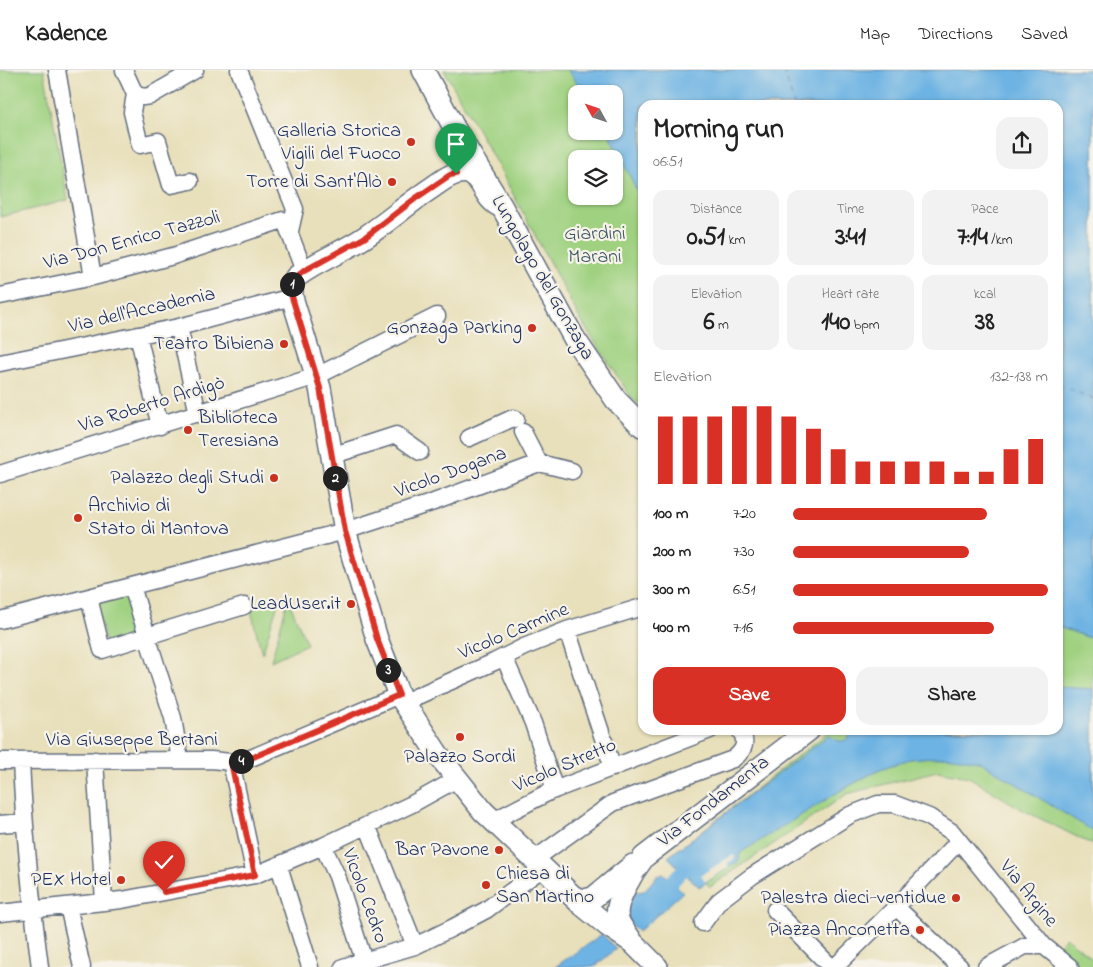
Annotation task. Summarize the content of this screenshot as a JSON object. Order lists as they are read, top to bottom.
{
  "streets": {
    "main road": ["Lungolago del Gonzaga", "Via Fondamenta"],
    "street": [
      "Via Don Enrico Tazzoli",
      "Via dell'Accademia",
      "Via Roberto Ardigò",
      "Vicolo Dogana",
      "Vicolo Carmine",
      "Via Giuseppe Bertani",
      "Vicolo Stretto",
      "Via Argine",
      "Vicolo Cedro"
    ]
  },
  "crossings": [
    ["Vicolo Carmine", "Via Giuseppe Bertani"]
  ],
  "parks": ["Giardini Marani"],
  "places": [
    "Galleria Storica Vigili del Fuoco",
    "Torre di Sant'Alò",
    "Gonzaga Parking",
    "Teatro Bibiena",
    "Biblioteca Teresiana",
    "Palazzo degli Studi",
    "Archivio di Stato di Mantova",
    "LeadUser.it",
    "Palazzo Sordi",
    "Bar Pavone",
    "PEX Hotel",
    "Chiesa di San Martino",
    "Palestra dieci-ventidue",
    "Piazza Anconetta"
  ],
  "north": "top left",
  "page": {
    "header": "Kadence",
    "nav": ["Map", "Directions", "Saved"],
    "heading": ["Morning run", "06:51"],
    "stats": [
      ["Distance", "0.51 km"],
      ["Time", "3:41"],
      ["Pace", "7:14 /km"],
      ["Elevation", "6 m"],
      ["Heart rate", "140 bpm"],
      ["kcal", "38"]
    ],
    "pins": [
      "1",
      "2",
      "3",
      "4"
    ],
    "chart": ["Elevation", "132–138 m"],
    "list": [
      {
        "name": "100 m",
        "note": "7:20"
      },
      {
        "name": "200 m",
        "note": "7:30"
      },
      {
        "name": "300 m",
        "note": "6:51"
      },
      {
        "name": "400 m",
        "note": "7:16"
      }
    ],
    "buttons": ["Save", "Share"]
  }
}
